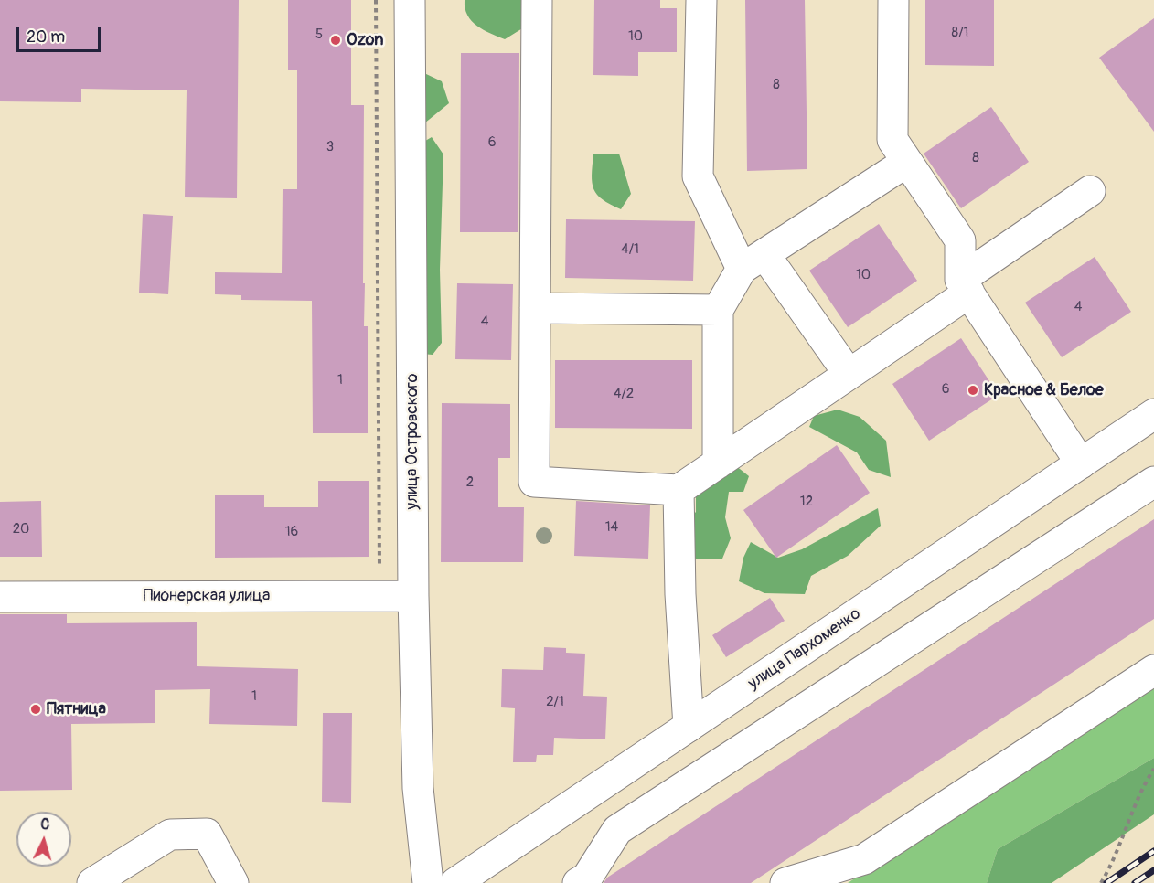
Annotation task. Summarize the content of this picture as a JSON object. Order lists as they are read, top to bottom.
{
  "streets": {
    "street": ["улица Островского", "Пионерская улица", "улица Пархоменко"]
  },
  "crossings": [
    ["улица Островского", "Пионерская улица"]
  ],
  "places": ["Ozon", "Красное & Белое", "Пятница"],
  "house_numbers": [
    "8/1",
    "5",
    "10",
    "8",
    "6",
    "3",
    "8",
    "4/1",
    "10",
    "4",
    "4",
    "1",
    "6",
    "4/2",
    "2",
    "12",
    "14",
    "20",
    "16",
    "1",
    "2/1"
  ],
  "scale_bar": "20 m",
  "north": "top"
}
